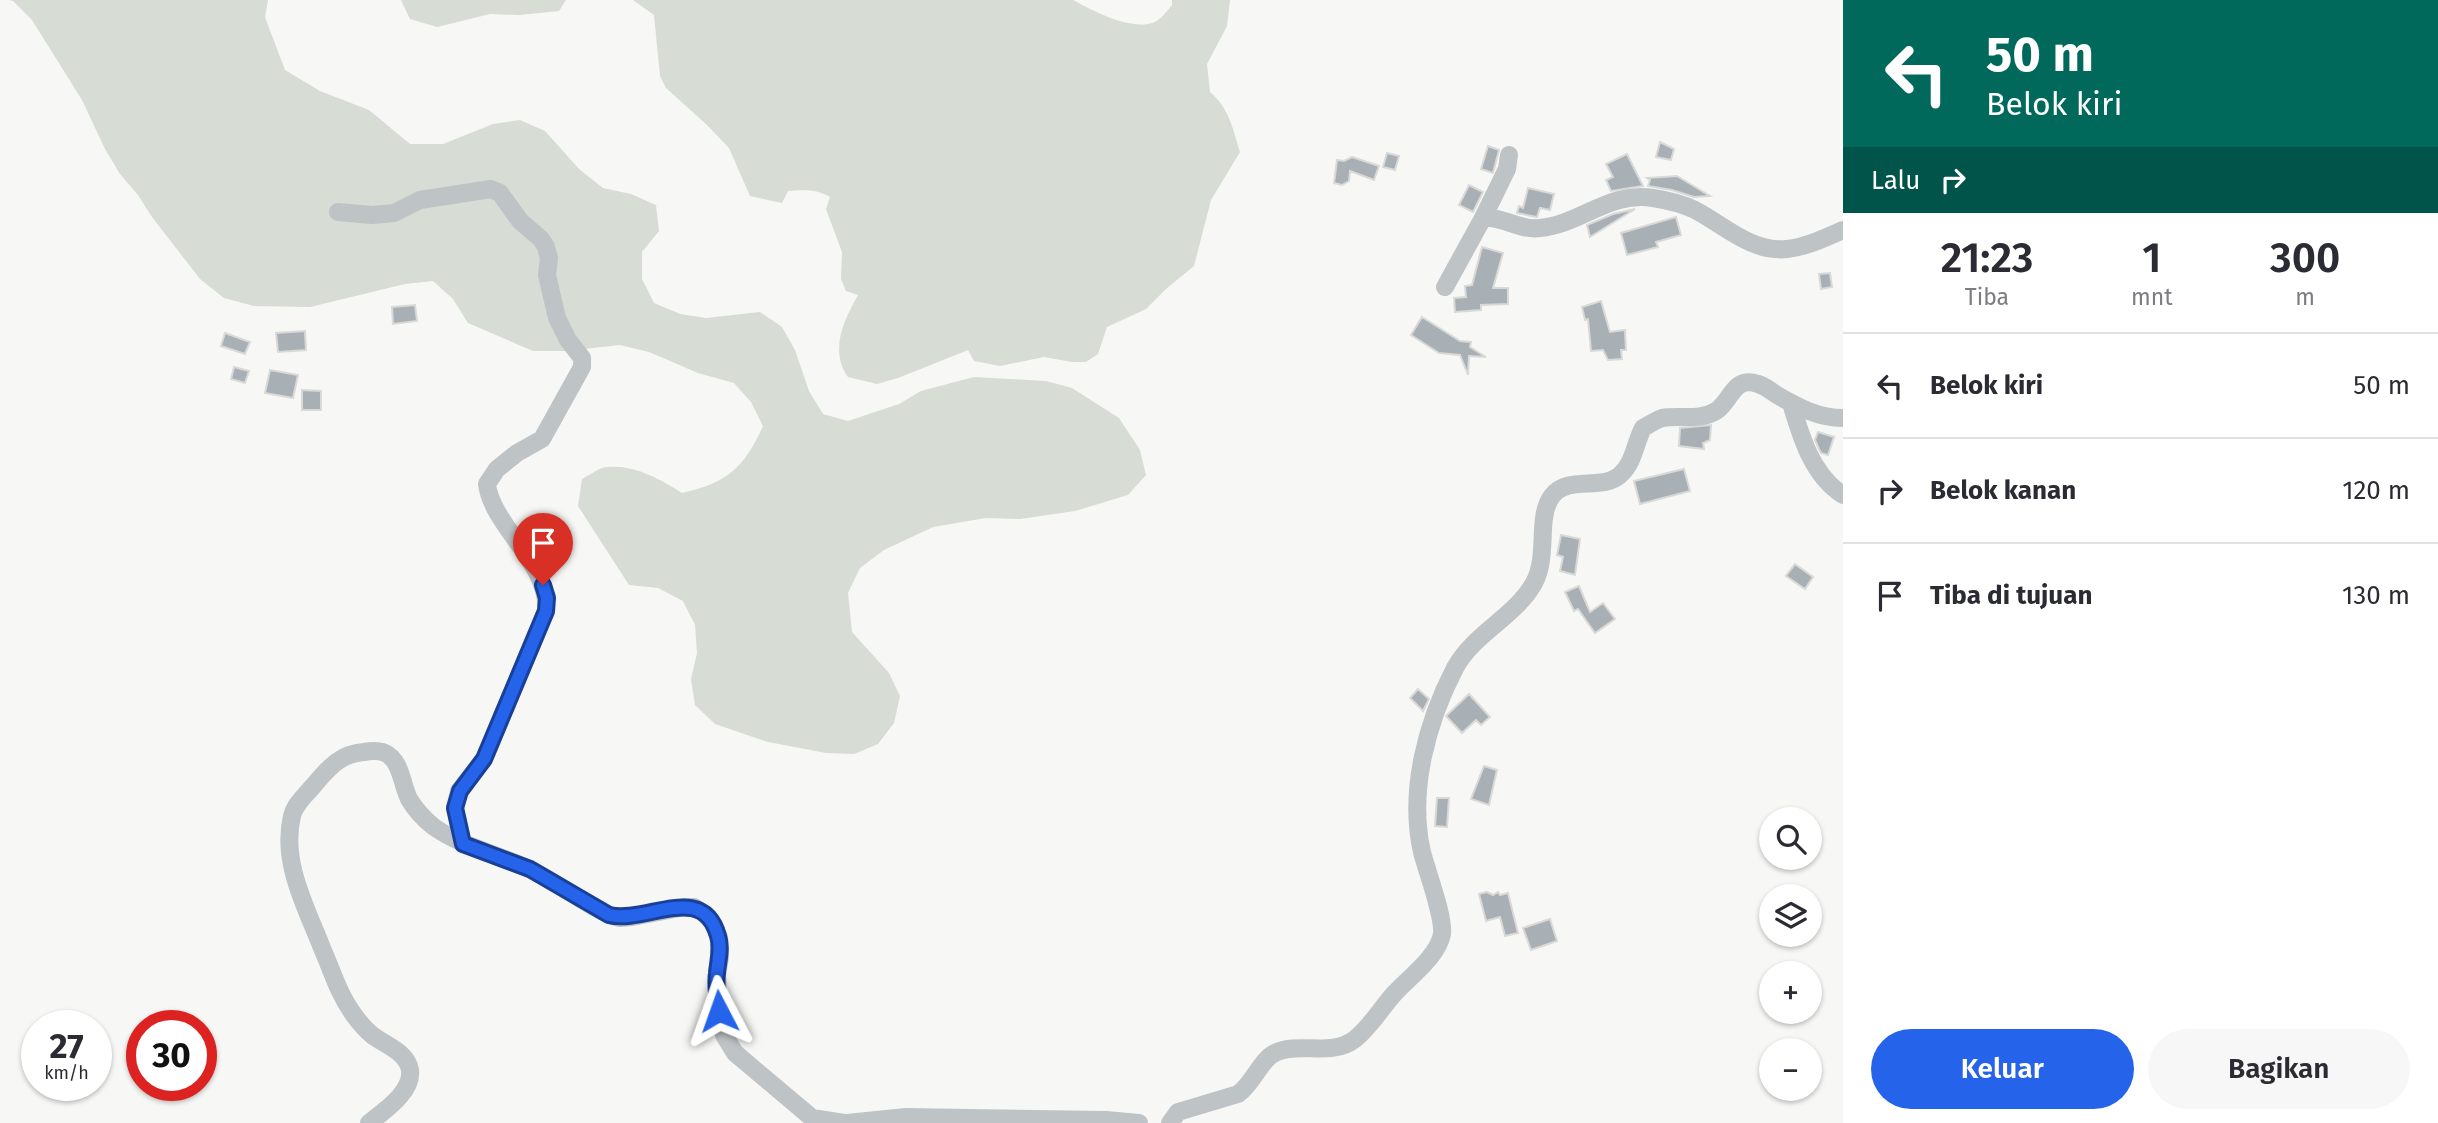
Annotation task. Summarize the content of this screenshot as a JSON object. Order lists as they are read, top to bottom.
{
  "page": {
    "turn": ["50 m", "Belok kiri"],
    "then": "Lalu",
    "eta": [
      "21:23",
      "Tiba",
      "1",
      "mnt",
      "300",
      "m"
    ],
    "list": [
      {
        "name": "Belok kiri",
        "value": "50 m"
      },
      {
        "name": "Belok kanan",
        "value": "120 m"
      },
      {
        "name": "Tiba di tujuan",
        "value": "130 m"
      }
    ],
    "map_buttons": ["+", "−"],
    "speed": "27 km/h",
    "limit": "30",
    "buttons": ["Keluar", "Bagikan"]
  }
}
